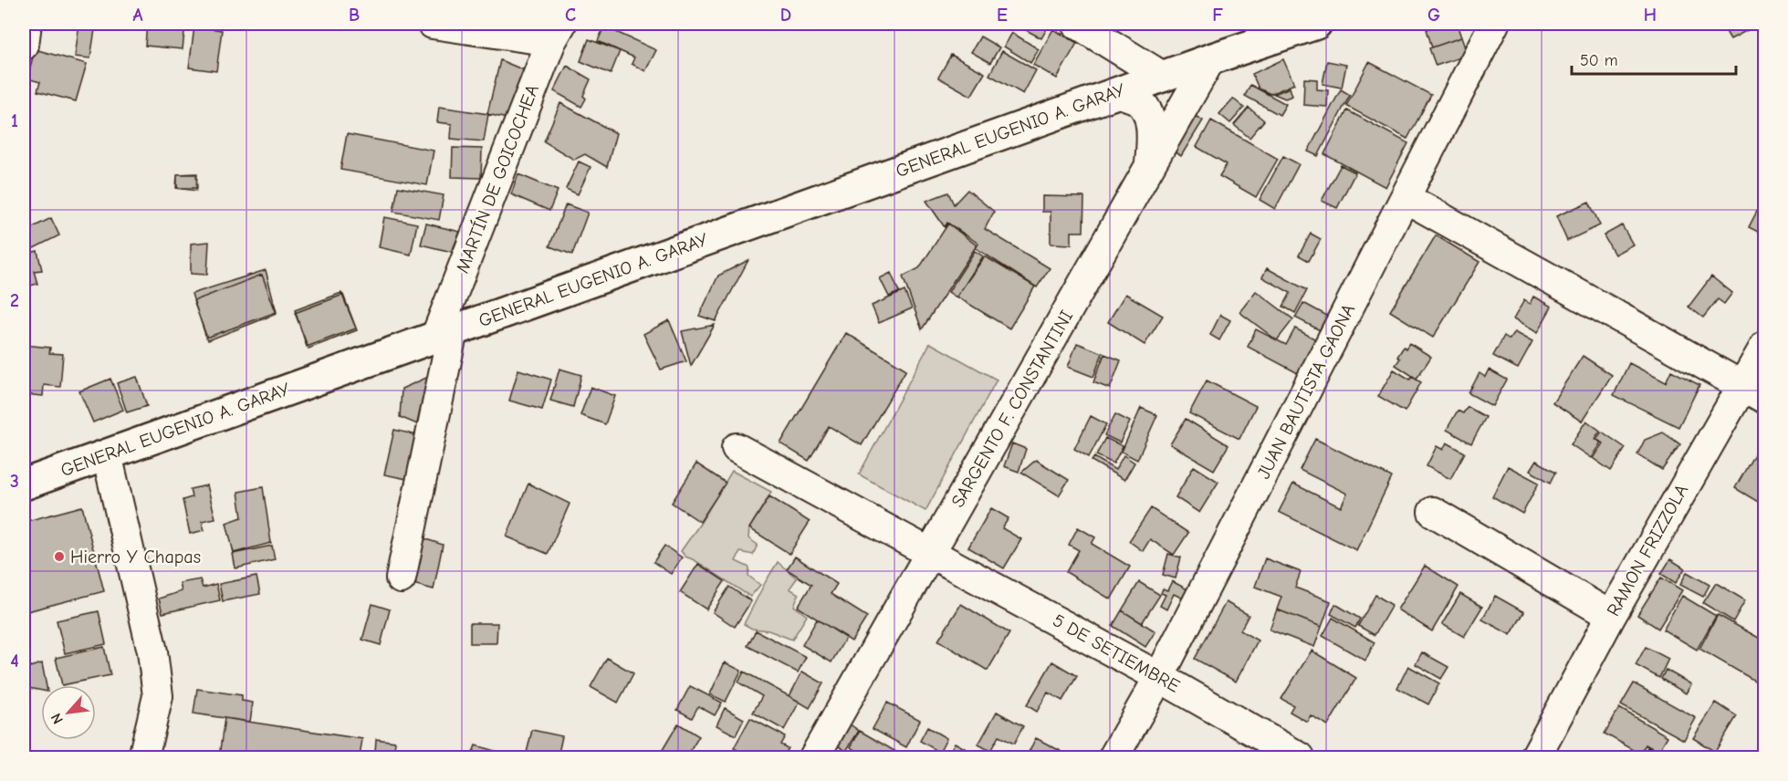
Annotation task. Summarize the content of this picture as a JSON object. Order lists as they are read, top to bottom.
{
  "streets": {
    "main road": ["GENERAL EUGENIO A. GARAY"],
    "street": [
      "MARTÍN DE GOICOCHEA",
      "JUAN BAUTISTA GAONA",
      "SARGENTO F. CONSTANTINI",
      "RAMON FRIZZOLA",
      "5 DE SETIEMBRE"
    ]
  },
  "crossings": [
    ["GENERAL EUGENIO A. GARAY", "MARTÍN DE GOICOCHEA"],
    ["GENERAL EUGENIO A. GARAY", "SARGENTO F. CONSTANTINI"],
    ["JUAN BAUTISTA GAONA", "5 DE SETIEMBRE"],
    ["SARGENTO F. CONSTANTINI", "5 DE SETIEMBRE"]
  ],
  "places": ["Hierro Y Chapas"],
  "scale_bar": "50 m",
  "north": "bottom left",
  "grid": {
    "columns": [
      "A",
      "B",
      "C",
      "D",
      "E",
      "F",
      "G",
      "H"
    ],
    "rows": [
      "1",
      "2",
      "3",
      "4"
    ]
  }
}
